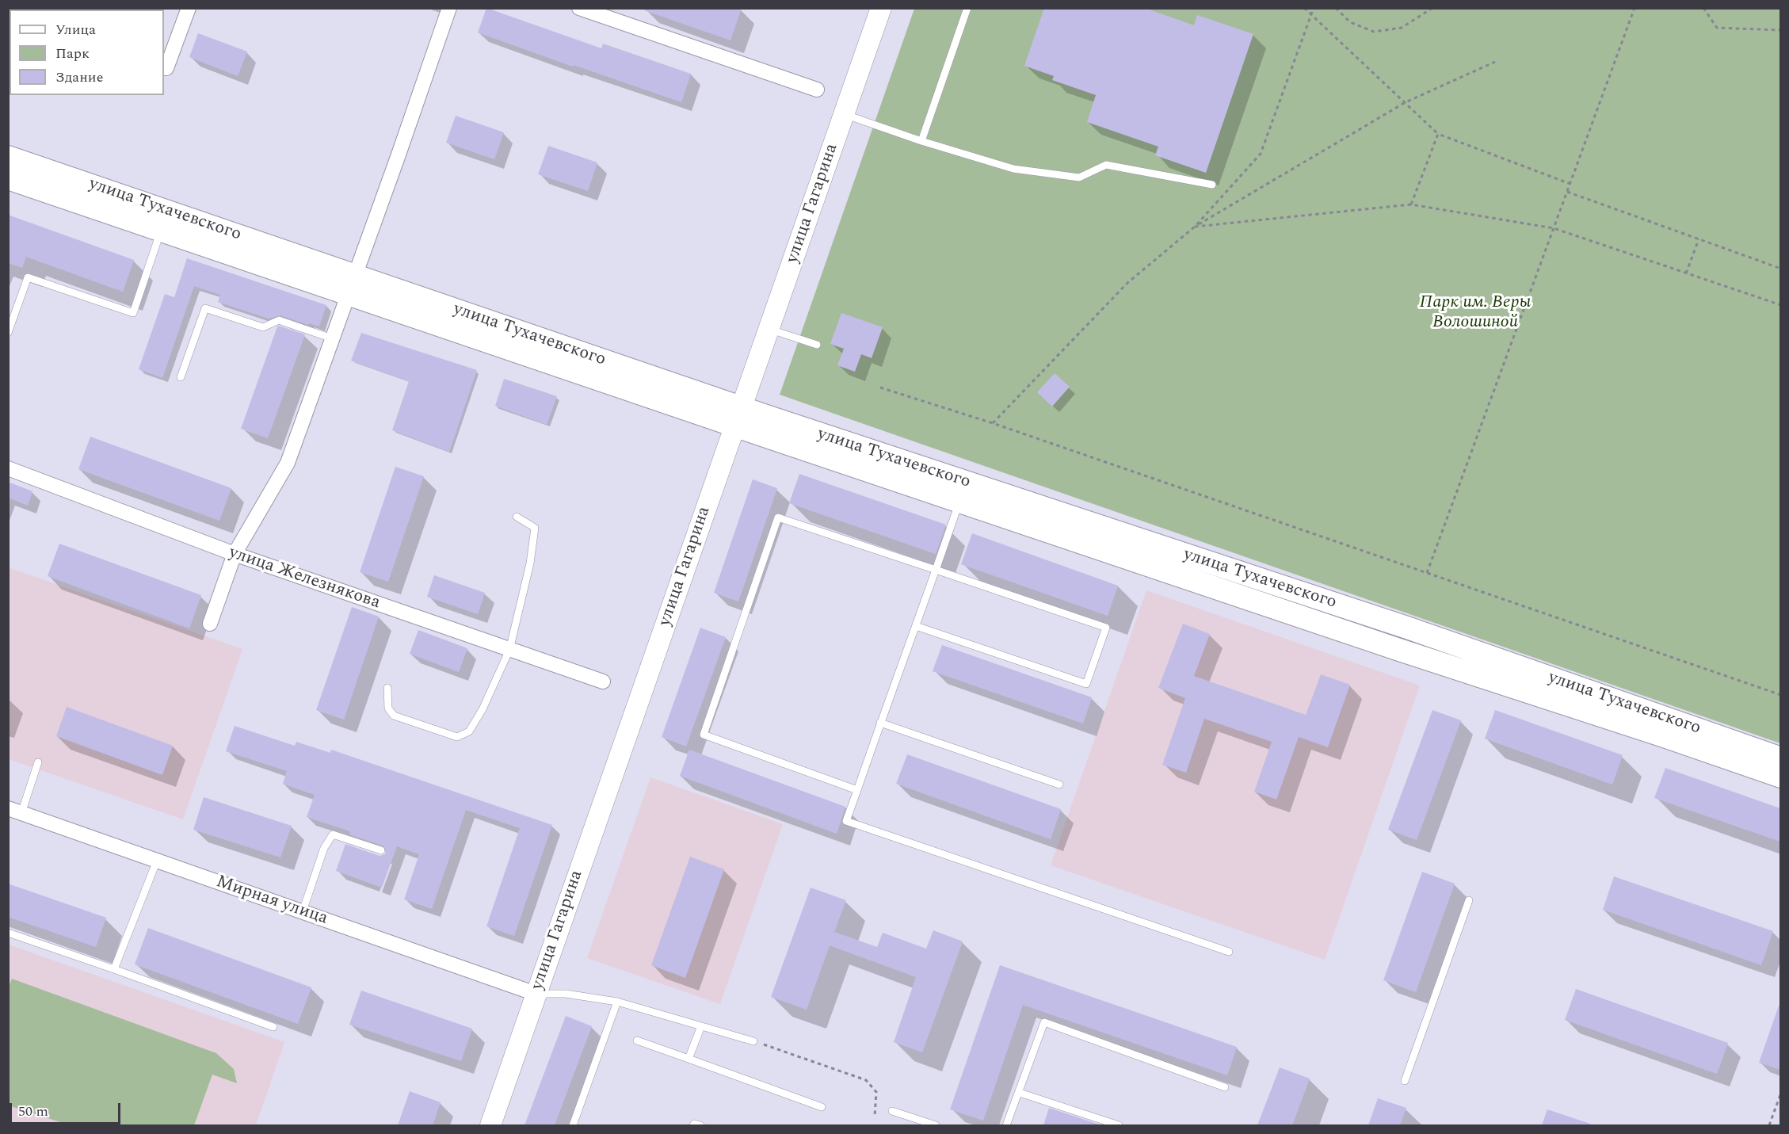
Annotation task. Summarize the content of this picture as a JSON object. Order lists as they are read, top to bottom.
{
  "streets": {
    "main road": ["улица Тухачевского"],
    "street": ["улица Гагарина", "улица Железнякова", "Мирная улица"]
  },
  "crossings": [
    ["улица Гагарина", "улица Тухачевского"],
    ["улица Гагарина", "Мирная улица"]
  ],
  "parks": ["Парк им. Веры Волошиной"],
  "legend": ["Улица", "Парк", "Здание"],
  "scale_bar": "50 m"
}
